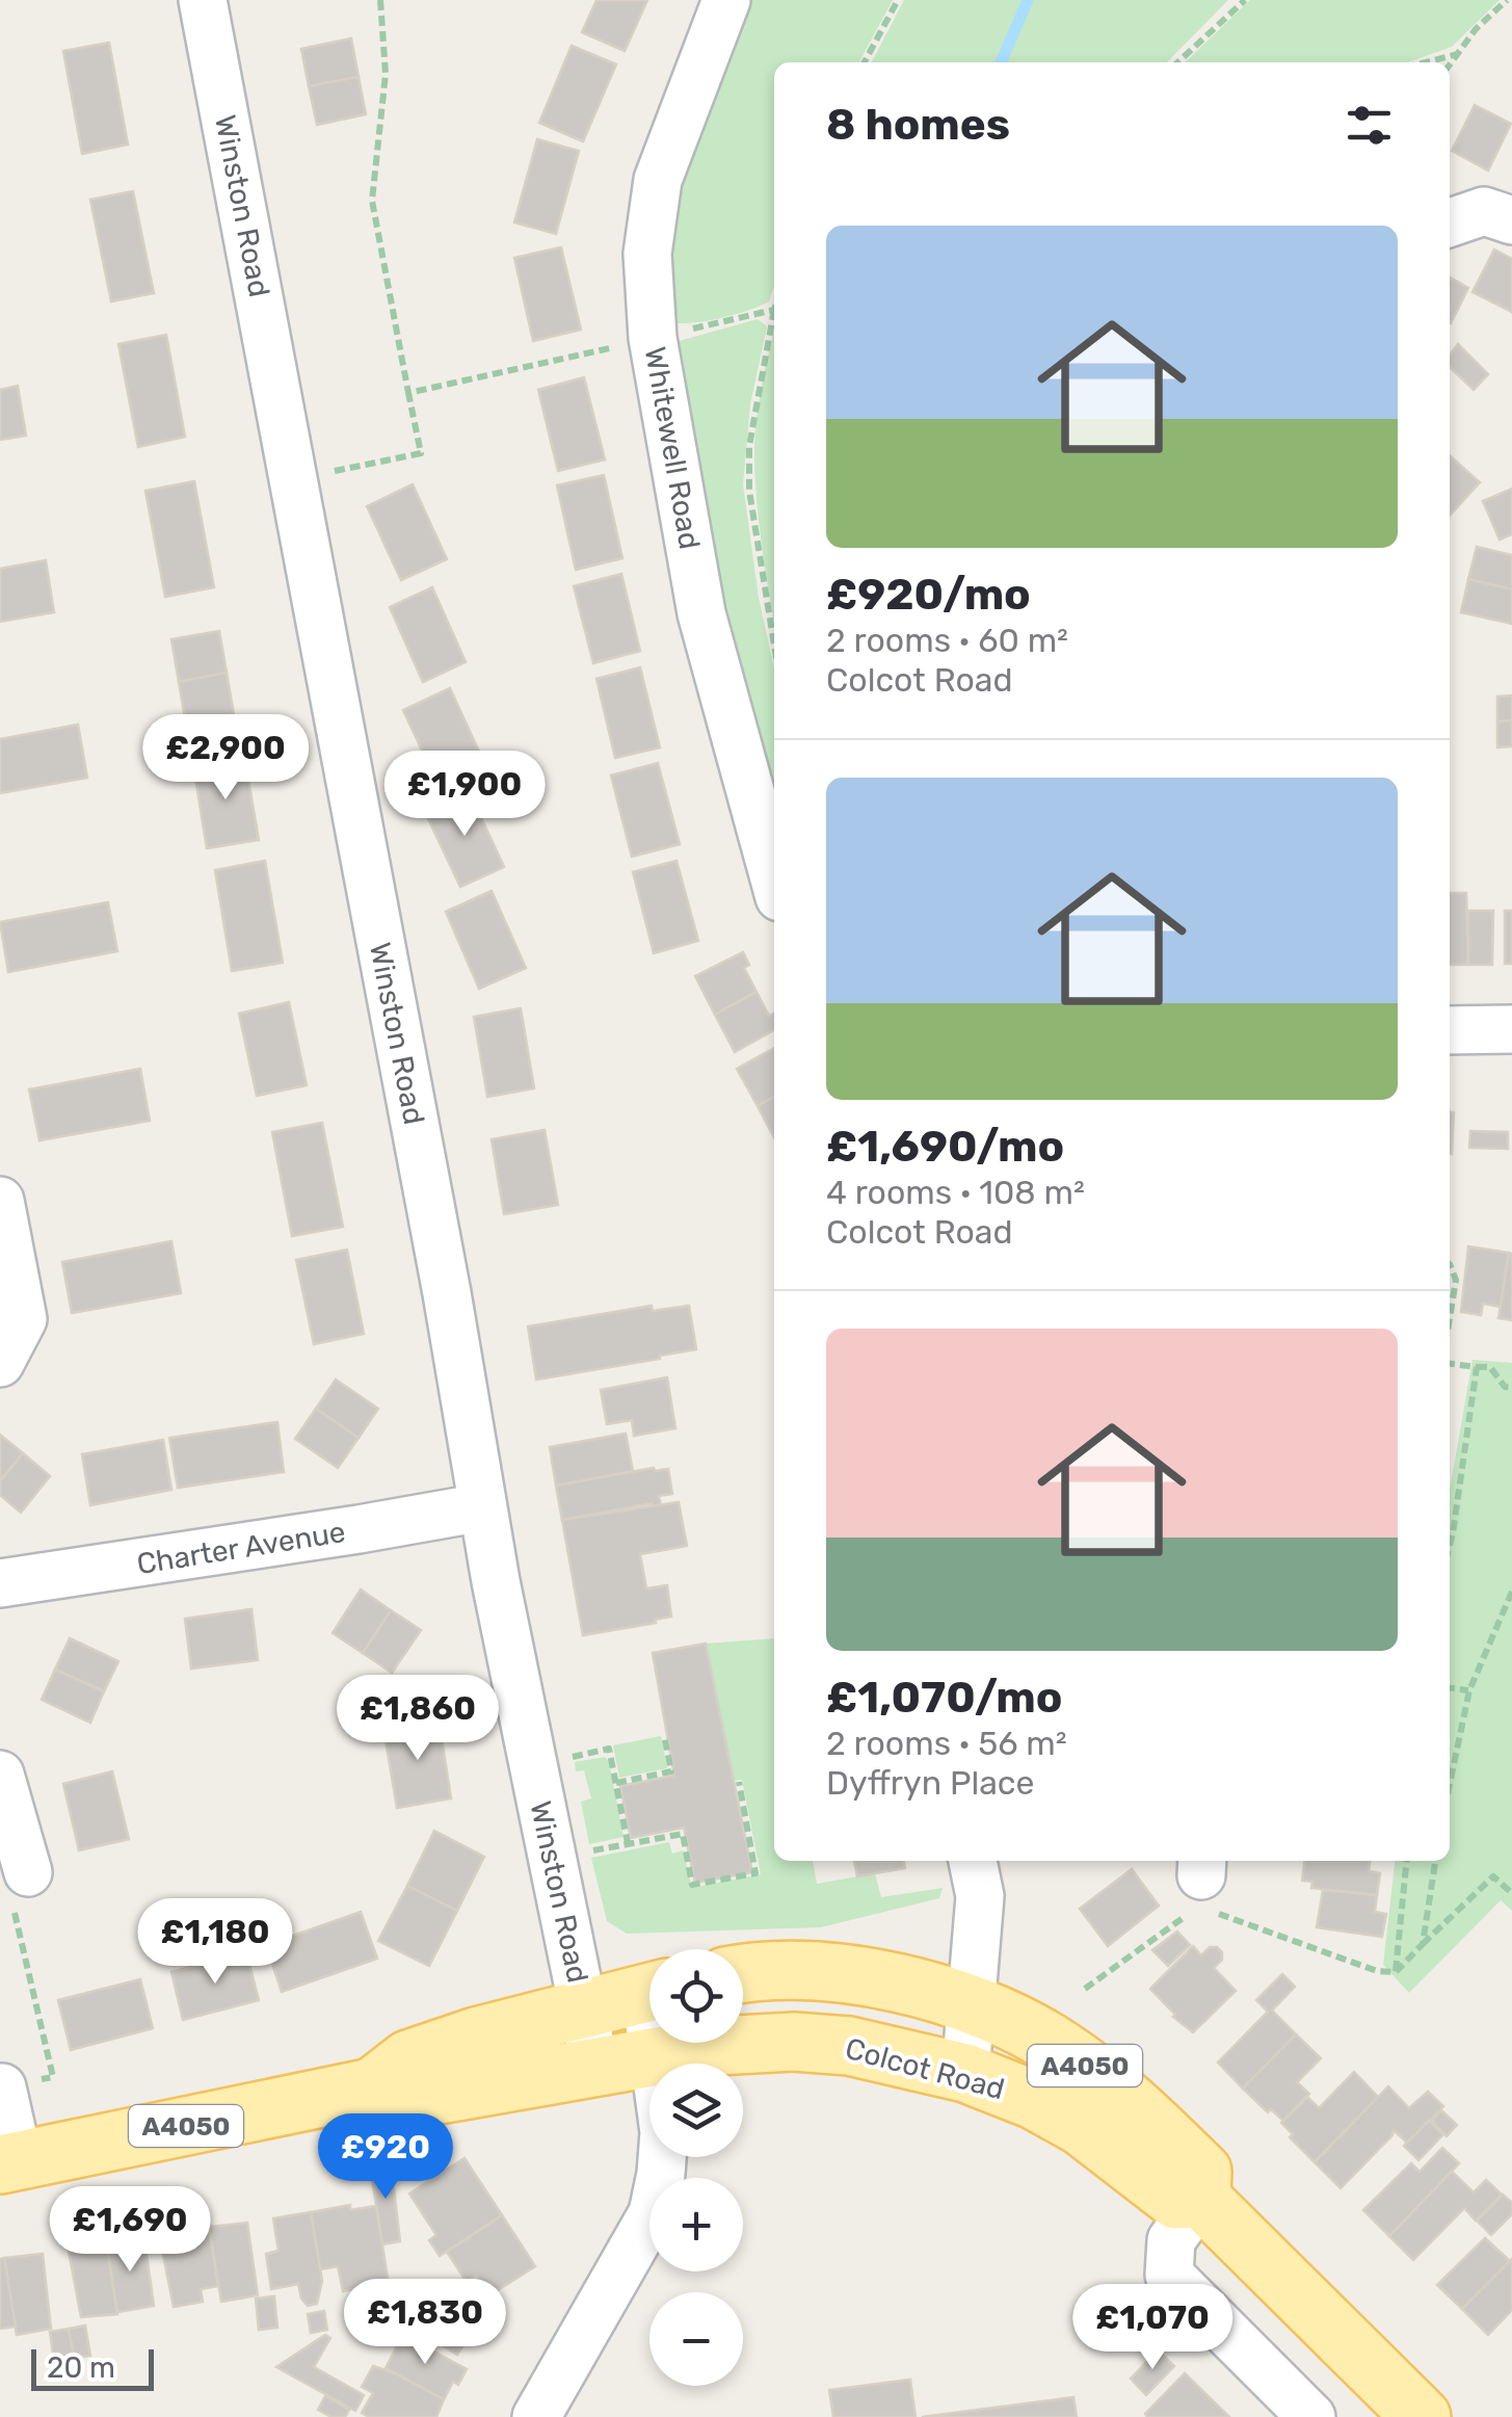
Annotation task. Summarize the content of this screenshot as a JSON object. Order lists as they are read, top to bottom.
{
  "streets": {
    "main road": ["A4050", "Colcot Road"],
    "street": ["Winston Road", "Whitewell Road", "Charter Avenue"]
  },
  "crossings": [
    ["Winston Road", "Charter Avenue"],
    ["Winston Road", "Colcot Road"]
  ],
  "scale_bar": "20 m",
  "page": {
    "heading": "8 homes",
    "list": [
      {
        "name": "£920/mo",
        "note": "2 rooms · 60 m² · Colcot Road"
      },
      {
        "name": "£1,690/mo",
        "note": "4 rooms · 108 m² · Colcot Road"
      },
      {
        "name": "£1,070/mo",
        "note": "2 rooms · 56 m² · Dyffryn Place"
      }
    ],
    "price": [
      "£2,900",
      "£1,900",
      "£1,860",
      "£1,180",
      "£920",
      "£1,690",
      "£1,830",
      "£1,070"
    ],
    "map_buttons": ["+", "−"],
    "scale": "20 m"
  }
}
